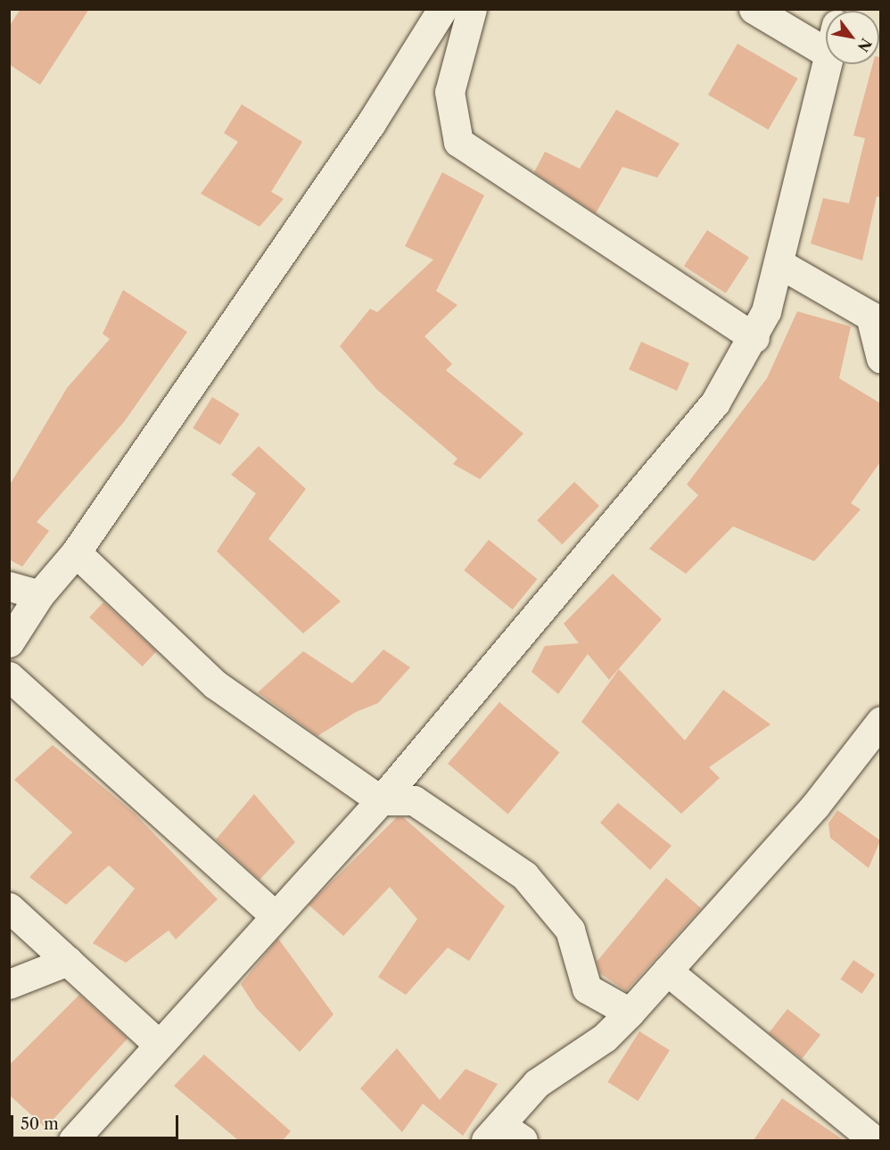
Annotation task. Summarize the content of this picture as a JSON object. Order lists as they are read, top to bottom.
{
  "scale_bar": "50 m",
  "north": "bottom right"
}
